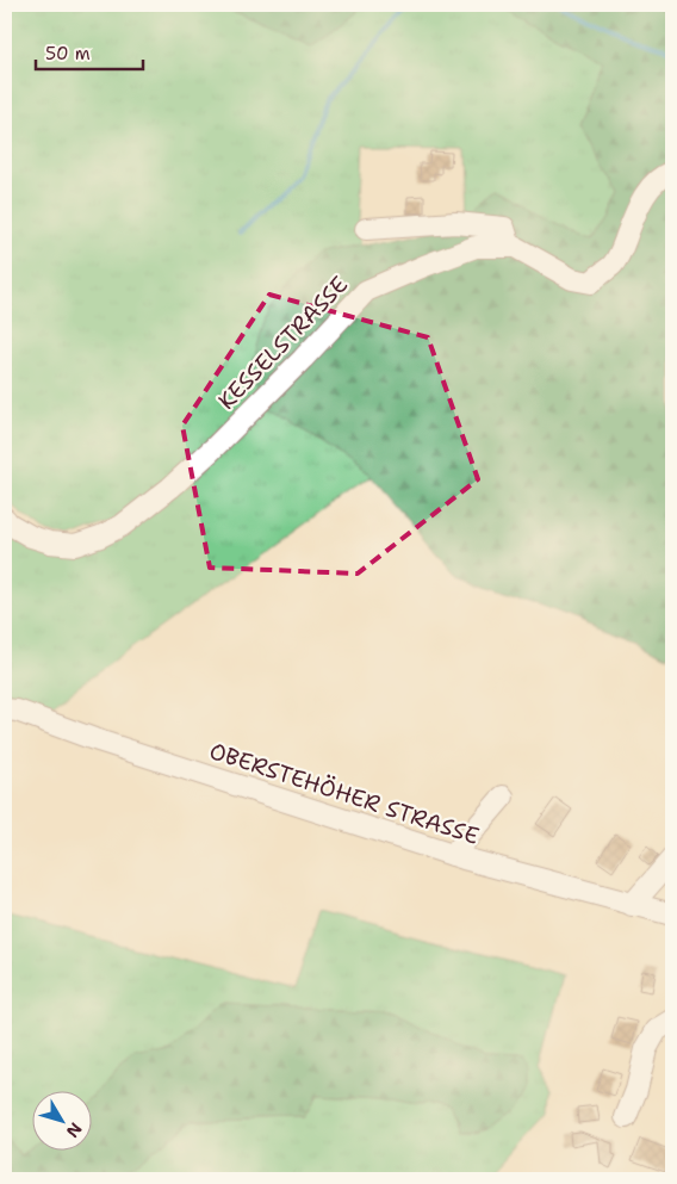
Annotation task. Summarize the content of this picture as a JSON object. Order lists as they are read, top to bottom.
{
  "streets": {
    "street": ["KESSELSTRASSE", "OBERSTEHÖHER STRASSE"]
  },
  "scale_bar": "50 m",
  "north": "bottom right"
}
